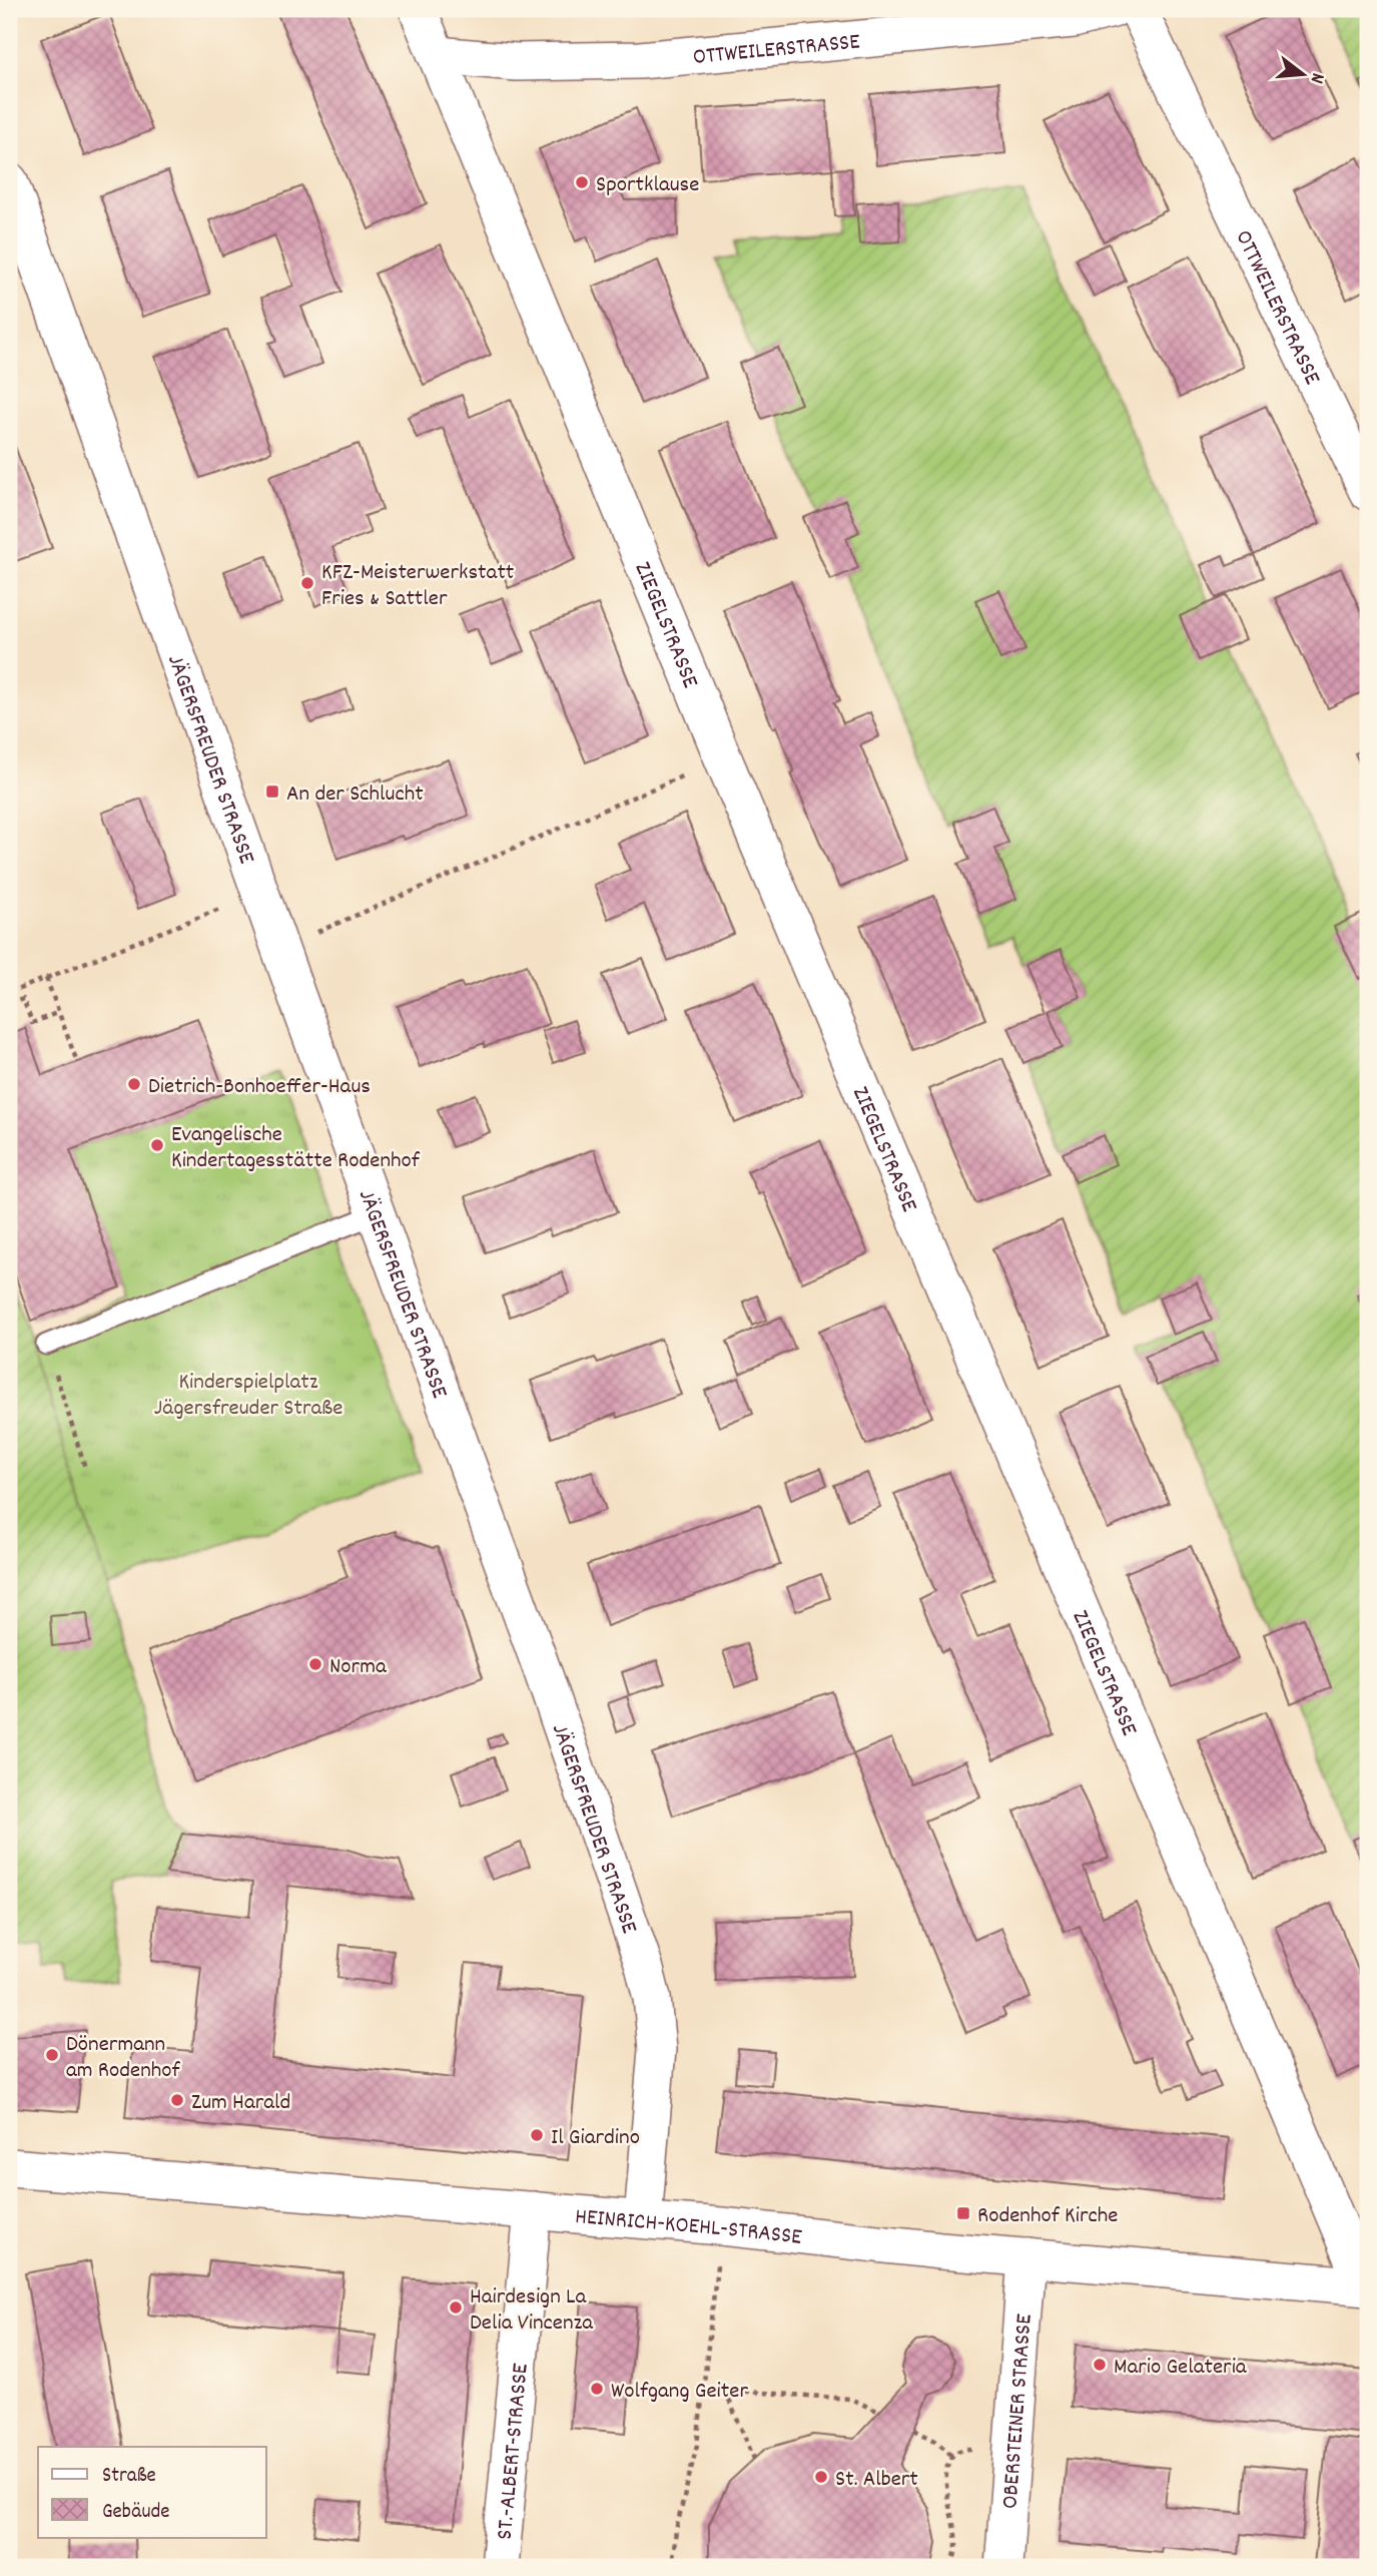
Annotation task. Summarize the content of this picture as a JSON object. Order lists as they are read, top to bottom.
{
  "streets": {
    "street": [
      "OTTWEILERSTRASSE",
      "ZIEGELSTRASSE",
      "JÄGERSFREUDER STRASSE",
      "HEINRICH-KOEHL-STRASSE",
      "OBERSTEINER STRASSE",
      "ST.-ALBERT-STRASSE"
    ]
  },
  "crossings": [
    ["OTTWEILERSTRASSE", "ZIEGELSTRASSE"],
    ["ZIEGELSTRASSE", "HEINRICH-KOEHL-STRASSE"],
    ["JÄGERSFREUDER STRASSE", "HEINRICH-KOEHL-STRASSE"],
    ["HEINRICH-KOEHL-STRASSE", "OBERSTEINER STRASSE"],
    ["HEINRICH-KOEHL-STRASSE", "ST.-ALBERT-STRASSE"]
  ],
  "parks": ["Kinderspielplatz Jägersfreuder Straße"],
  "places": {
    "other": [
      "Sportklause",
      "KFZ-Meisterwerkstatt Fries & Sattler",
      "Dietrich-Bonhoeffer-Haus",
      "Evangelische Kindertagesstätte Rodenhof",
      "Norma",
      "Dönermann am Rodenhof",
      "Zum Harald",
      "Il Giardino",
      "Hairdesign La Delia Vincenza",
      "Mario Gelateria",
      "Wolfgang Geiter",
      "St. Albert"
    ],
    "transit": ["An der Schlucht", "Rodenhof Kirche"]
  },
  "legend": ["Straße", "Gebäude"],
  "north": "right"
}
